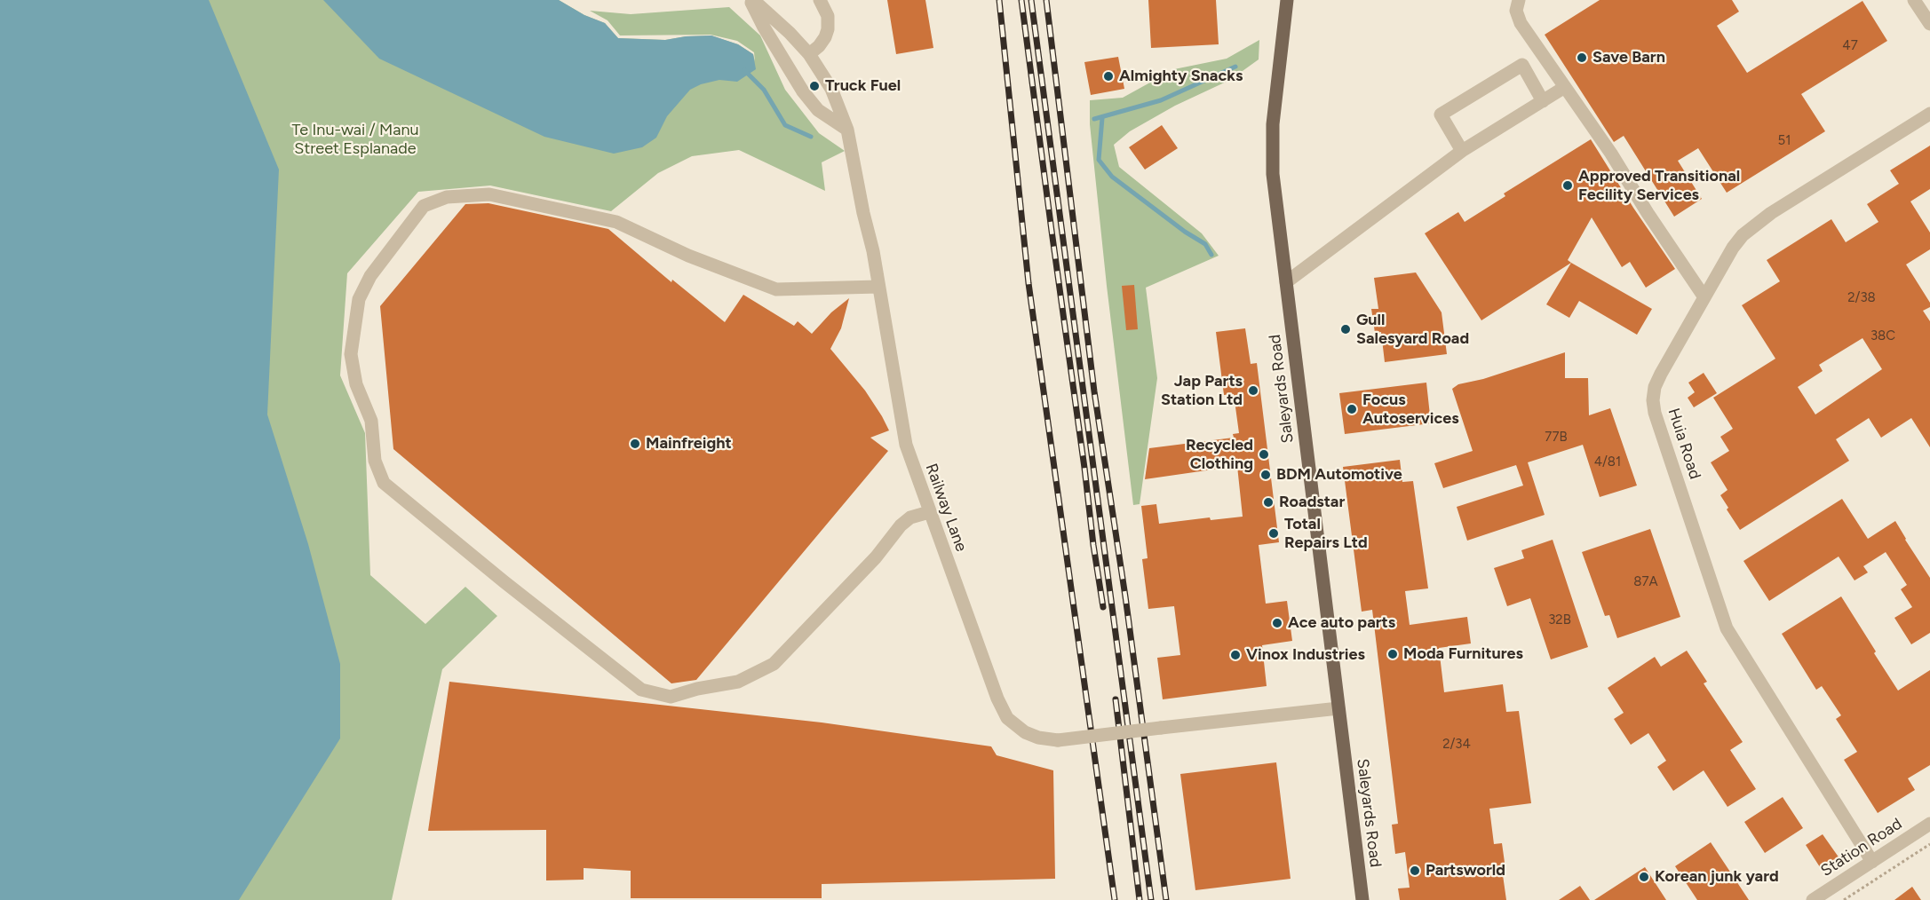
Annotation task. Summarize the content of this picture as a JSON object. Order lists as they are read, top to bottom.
{
  "streets": {
    "main road": ["Saleyards Road"],
    "street": ["Huia Road", "Railway Lane", "Station Road"]
  },
  "crossings": [
    ["Saleyards Road", "Railway Lane"],
    ["Huia Road", "Station Road"]
  ],
  "parks": ["Te Inu-wai / Manu Street Esplanade"],
  "places": [
    "Save Barn",
    "Almighty Snacks",
    "Truck Fuel",
    "Approved Transitional Fecility Services",
    "Gull Salesyard Road",
    "Jap Parts Station Ltd",
    "Focus Autoservices",
    "Mainfreight",
    "Recycled Clothing",
    "BDM Automotive",
    "Roadstar",
    "Total Repairs Ltd",
    "Ace auto parts",
    "Moda Furnitures",
    "Vinox Industries",
    "Partsworld",
    "Korean junk yard"
  ],
  "house_numbers": [
    "47",
    "51",
    "2/38",
    "38C",
    "77B",
    "4/81",
    "87A",
    "32B",
    "2/34"
  ]
}
